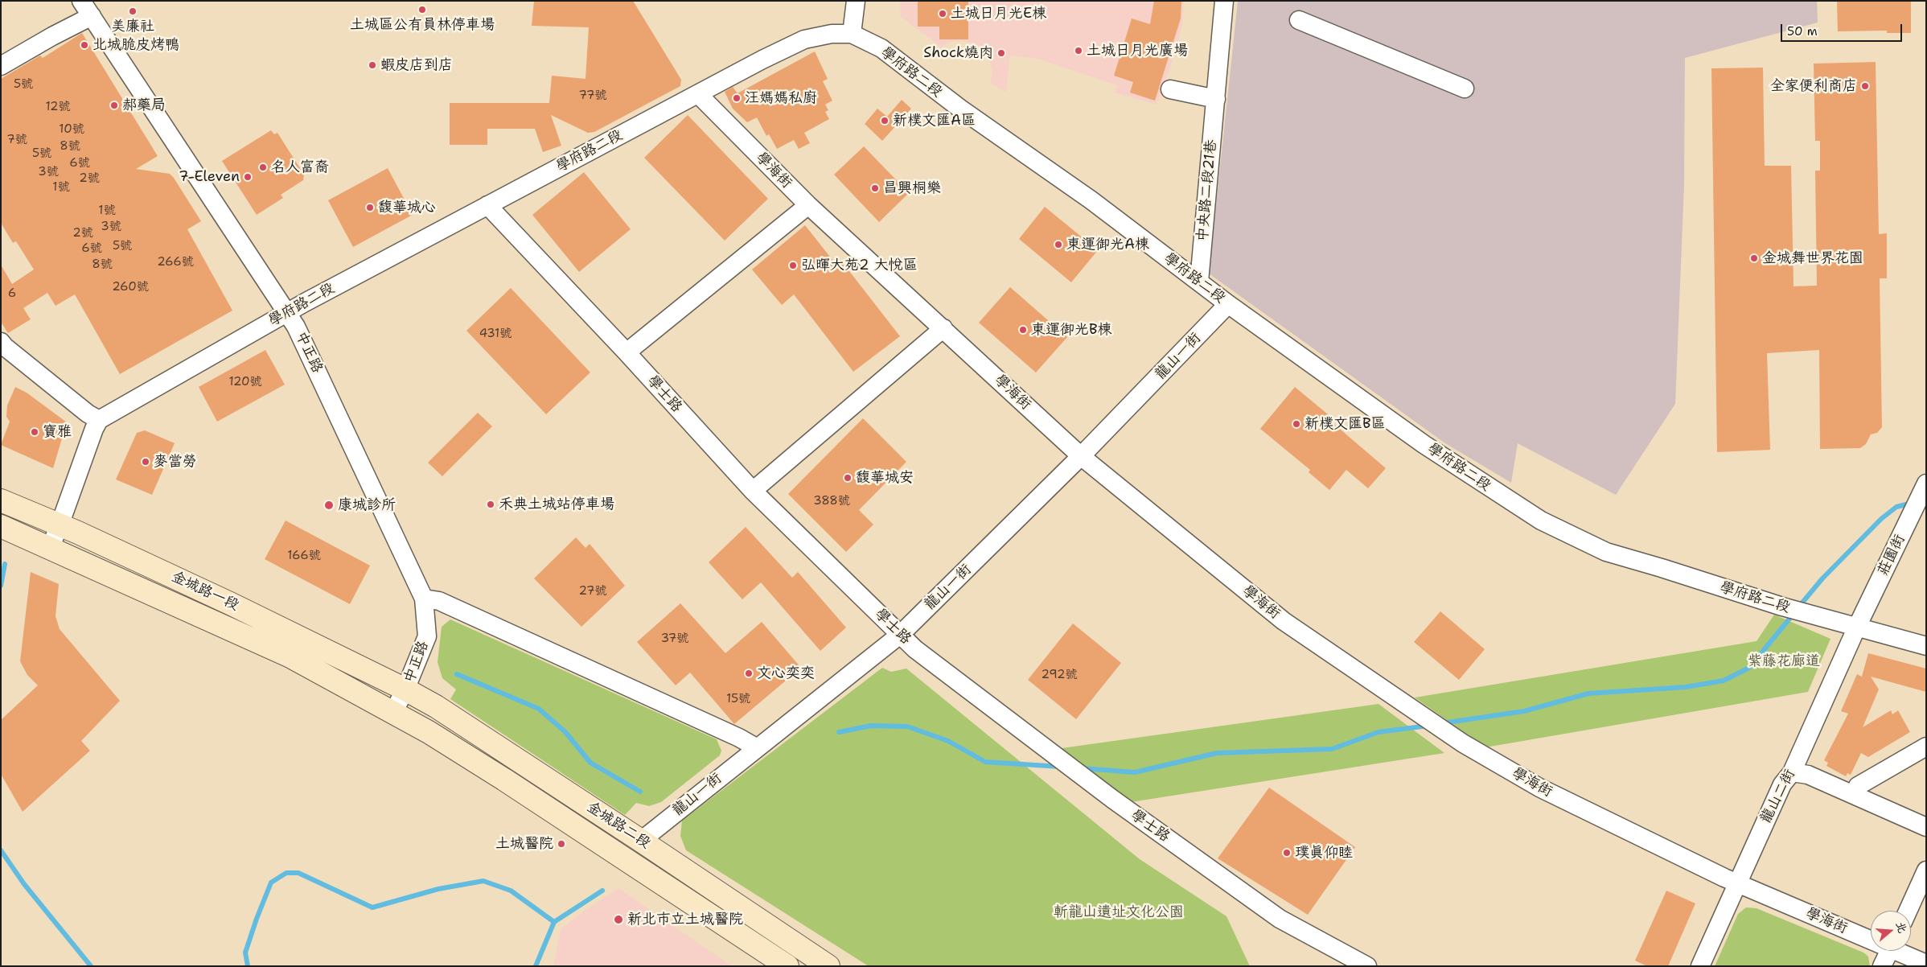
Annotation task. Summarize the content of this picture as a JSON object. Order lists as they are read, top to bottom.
{
  "streets": {
    "main road": ["金城路一段", "金城路二段"],
    "street": [
      "學府路二段",
      "學海街",
      "中央路二段21巷",
      "中正路",
      "龍山一街",
      "學士路",
      "莊園街",
      "龍山二街"
    ]
  },
  "crossings": [
    ["學府路二段", "學海街"],
    ["學府路二段", "中央路二段21巷"],
    ["學府路二段", "中正路"],
    ["學府路二段", "龍山一街"],
    ["學府路二段", "學士路"],
    ["學府路二段", "莊園街"],
    ["學府路二段", "龍山二街"],
    ["學海街", "龍山一街"],
    ["學海街", "龍山二街"],
    ["中正路", "金城路一段"],
    ["中正路", "金城路二段"],
    ["龍山一街", "學士路"],
    ["龍山一街", "金城路二段"],
    ["莊園街", "龍山二街"],
    ["金城路一段", "金城路二段"]
  ],
  "parks": ["紫藤花廊道", "斬龍山遺址文化公園"],
  "places": [
    "土城區公有員林停車場",
    "美廉社",
    "土城日月光E棟",
    "北城脆皮烤鴨",
    "土城日月光廣場",
    "Shock燒肉",
    "蝦皮店到店",
    "全家便利商店",
    "汪媽媽私廚",
    "郝藥局",
    "新樸文匯A區",
    "名人富裔",
    "7-Eleven",
    "昌興桐樂",
    "馥華城心",
    "東運御光A棟",
    "金城舞世界花園",
    "弘暉大苑2 大悅區",
    "東運御光B棟",
    "新樸文匯B區",
    "寶雅",
    "麥當勞",
    "馥華城安",
    "禾典土城站停車場",
    "康城診所",
    "文心奕奕",
    "土城醫院",
    "璞真仰睦",
    "新北市立土城醫院"
  ],
  "house_numbers": [
    "5號",
    "77號",
    "12號",
    "10號",
    "7號",
    "8號",
    "5號",
    "6號",
    "3號",
    "2號",
    "1號",
    "1號",
    "3號",
    "2號",
    "5號",
    "6號",
    "266號",
    "8號",
    "260號",
    "6",
    "431號",
    "120號",
    "388號",
    "166號",
    "27號",
    "37號",
    "292號",
    "15號"
  ],
  "scale_bar": "50 m",
  "north": "right"
}
